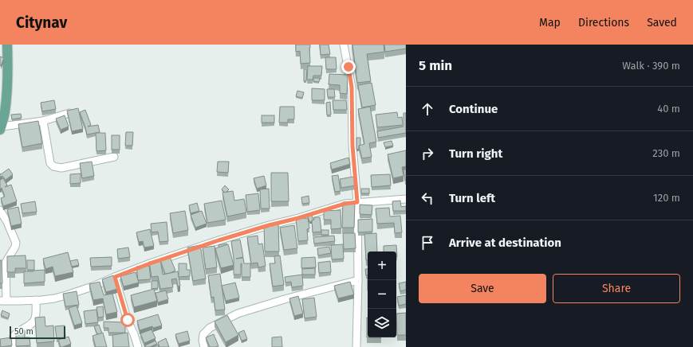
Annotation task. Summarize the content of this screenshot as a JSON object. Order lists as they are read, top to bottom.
{
  "scale_bar": "50 m",
  "page": {
    "header": "Citynav",
    "nav": ["Map", "Directions", "Saved"],
    "heading": ["5 min", "Walk · 390 m"],
    "list": [
      ["Continue", "40 m"],
      ["Turn right", "230 m"],
      ["Turn left", "120 m"],
      "Arrive at destination"
    ],
    "map_buttons": ["+", "−"],
    "buttons": ["Save", "Share"],
    "scale": "50 m"
  }
}
